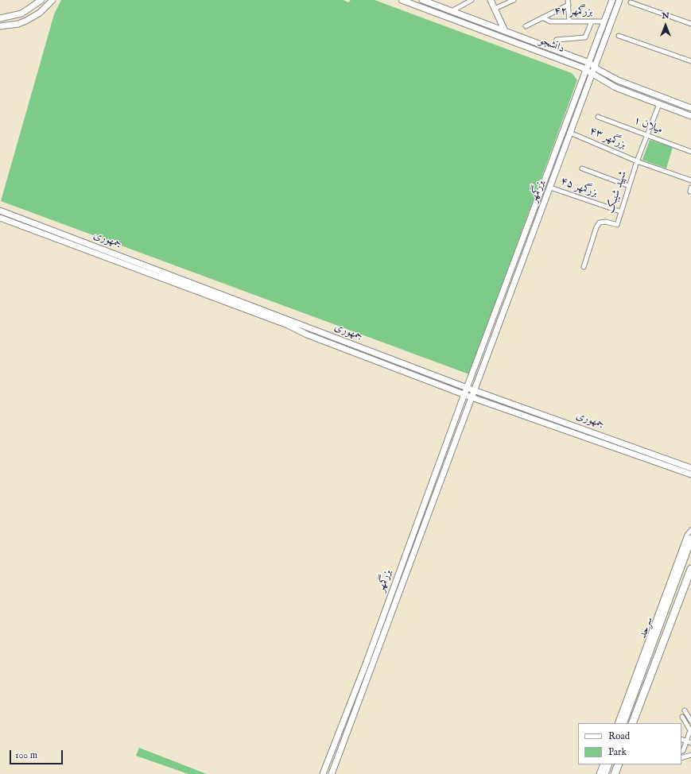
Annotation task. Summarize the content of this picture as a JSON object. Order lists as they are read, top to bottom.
{
  "streets": {
    "highway": ["سرحد"],
    "main road": ["دانشجو", "بزرگمهر", "جمهوری"],
    "street": [
      "بزرگمهر ۴۲",
      "میلان ۱",
      "بزرگمهر ۴۳",
      "بزرگمهر ۴۵",
      "شهید شیبک"
    ]
  },
  "crossings": [
    ["بزرگمهر ۴۲", "بزرگمهر"],
    ["دانشجو", "بزرگمهر"],
    ["دانشجو", "شهید شیبک"],
    ["میلان ۱", "شهید شیبک"],
    ["بزرگمهر ۴۳", "بزرگمهر"],
    ["بزرگمهر ۴۳", "شهید شیبک"],
    ["بزرگمهر ۴۵", "بزرگمهر"],
    ["بزرگمهر ۴۵", "شهید شیبک"],
    ["بزرگمهر", "جمهوری"]
  ],
  "legend": ["Road", "Park"],
  "scale_bar": "100 m",
  "north": "top"
}
